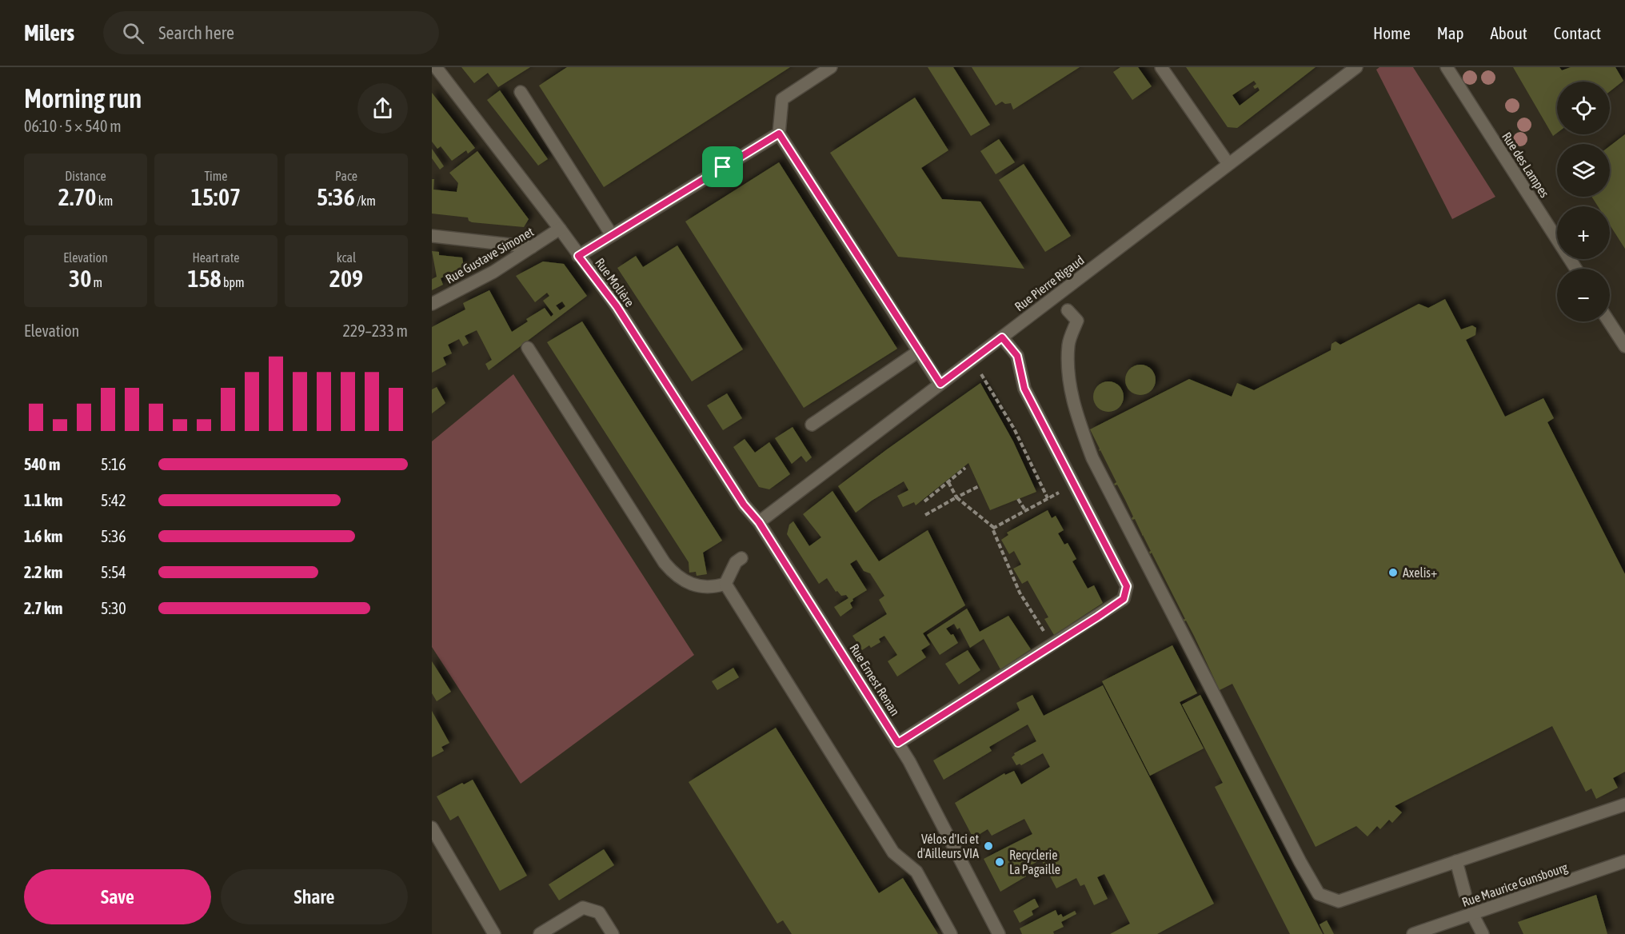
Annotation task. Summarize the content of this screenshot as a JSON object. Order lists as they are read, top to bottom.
{
  "streets": {
    "street": [
      "Rue des Lampes",
      "Rue Gustave Simonet",
      "Rue Molière",
      "Rue Pierre Rigaud",
      "Rue Ernest Renan",
      "Rue Maurice Gunsbourg"
    ]
  },
  "crossings": [
    ["Rue Gustave Simonet", "Rue Molière"],
    ["Rue Molière", "Rue Pierre Rigaud"],
    ["Rue Molière", "Rue Ernest Renan"],
    ["Rue Pierre Rigaud", "Rue Ernest Renan"]
  ],
  "places": ["Axelis+", "Vélos d'Ici et d'Ailleurs VIA", "Recyclerie La Pagaille"],
  "page": {
    "header": "Milers",
    "search": "Search here",
    "nav": [
      "Home",
      "Map",
      "About",
      "Contact"
    ],
    "heading": ["Morning run", "06:10 · 5 × 540 m"],
    "map_buttons": ["+", "−"],
    "stats": [
      ["Distance", "2.70 km"],
      ["Time", "15:07"],
      ["Pace", "5:36 /km"],
      ["Elevation", "30 m"],
      ["Heart rate", "158 bpm"],
      ["kcal", "209"]
    ],
    "chart": ["Elevation", "229–233 m"],
    "list": [
      {
        "name": "540 m",
        "note": "5:16"
      },
      {
        "name": "1.1 km",
        "note": "5:42"
      },
      {
        "name": "1.6 km",
        "note": "5:36"
      },
      {
        "name": "2.2 km",
        "note": "5:54"
      },
      {
        "name": "2.7 km",
        "note": "5:30"
      }
    ],
    "buttons": ["Save", "Share"]
  }
}
